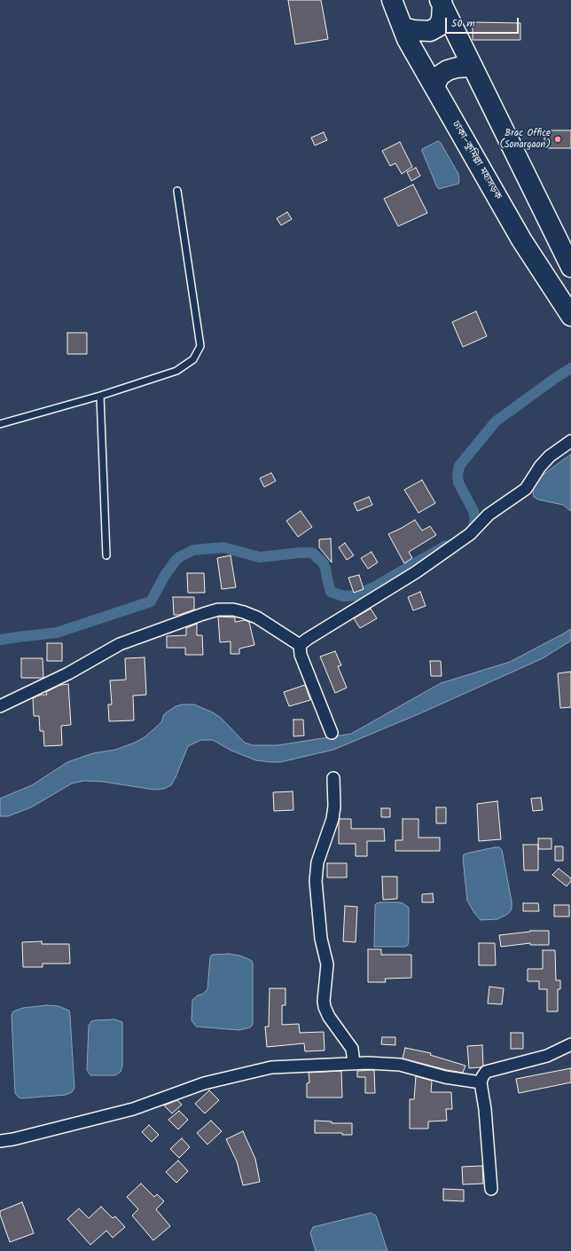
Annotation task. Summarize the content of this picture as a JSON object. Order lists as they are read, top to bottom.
{
  "streets": {
    "highway": ["ঢাকা–কুমিল্লা মহাসড়ক"]
  },
  "places": ["Brac Office (Sonargaon)"],
  "scale_bar": "50 m"
}
